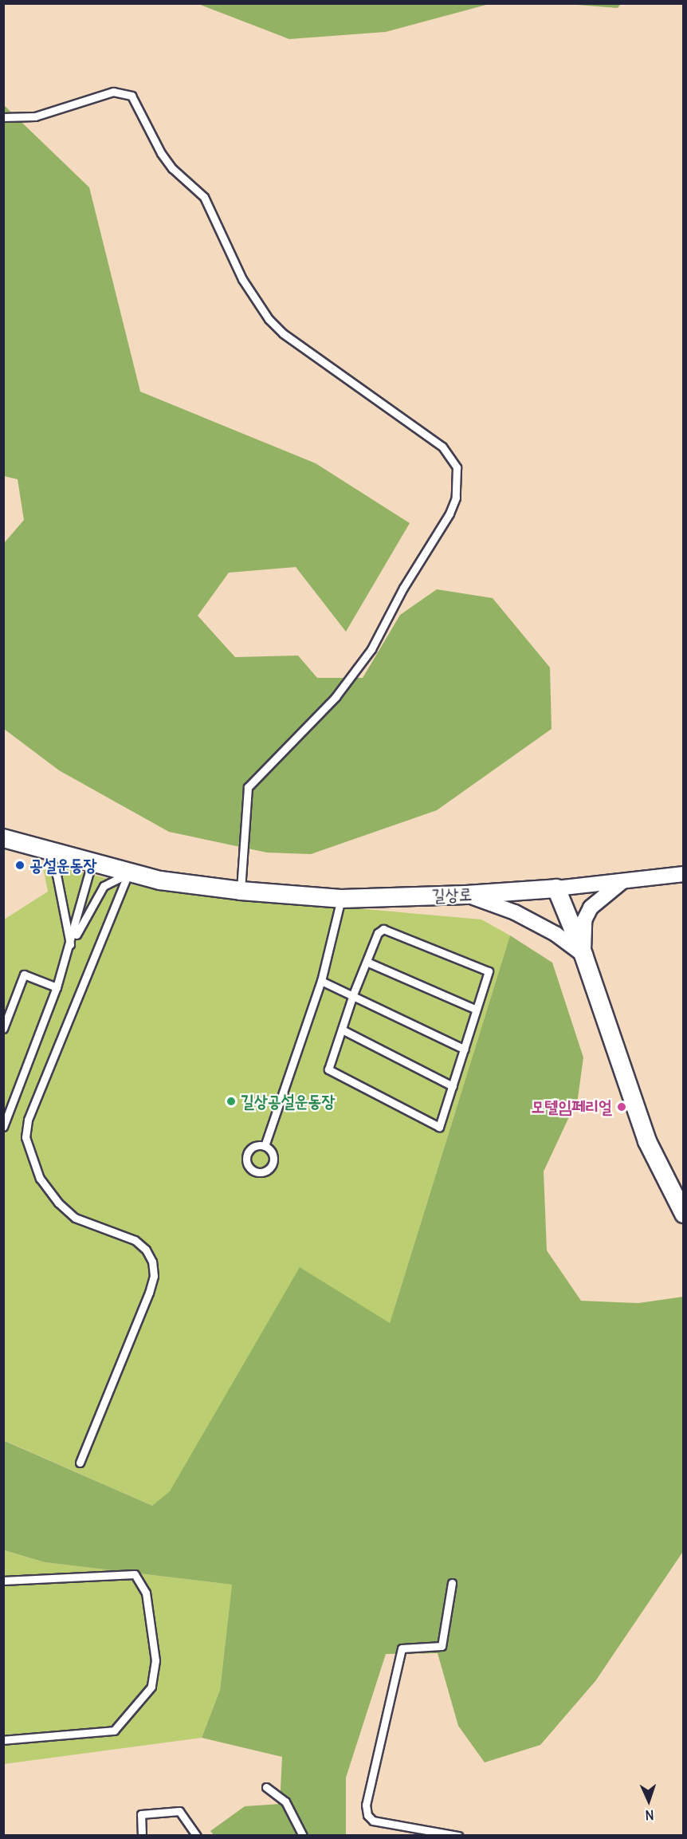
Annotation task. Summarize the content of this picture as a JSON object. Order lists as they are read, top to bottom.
{
  "streets": {
    "street": ["길상로"]
  },
  "places": ["공설운동장", "길상공설운동장", "모텔임페리얼"],
  "north": "bottom"
}
